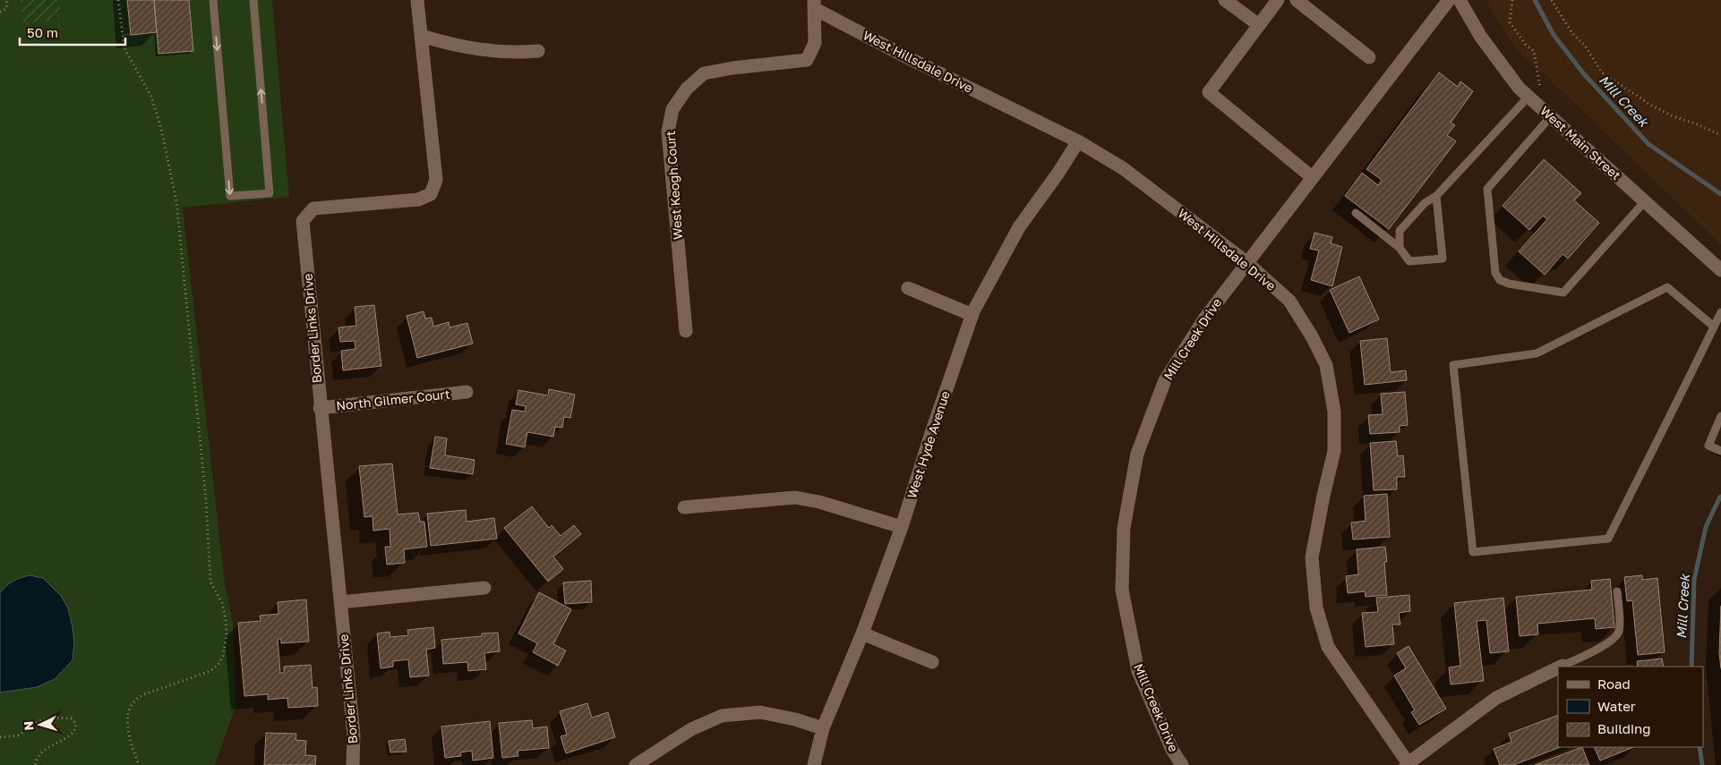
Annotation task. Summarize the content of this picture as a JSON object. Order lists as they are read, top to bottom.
{
  "streets": {
    "street": [
      "West Hillsdale Drive",
      "West Main Street",
      "West Keogh Court",
      "Border Links Drive",
      "Mill Creek Drive",
      "North Gilmer Court",
      "West Hyde Avenue"
    ]
  },
  "crossings": [
    ["West Hillsdale Drive", "West Keogh Court"],
    ["West Hillsdale Drive", "Mill Creek Drive"],
    ["West Hillsdale Drive", "West Hyde Avenue"],
    ["Border Links Drive", "North Gilmer Court"]
  ],
  "water": ["Mill Creek"],
  "legend": ["Road", "Water", "Building"],
  "scale_bar": "50 m",
  "north": "left"
}
